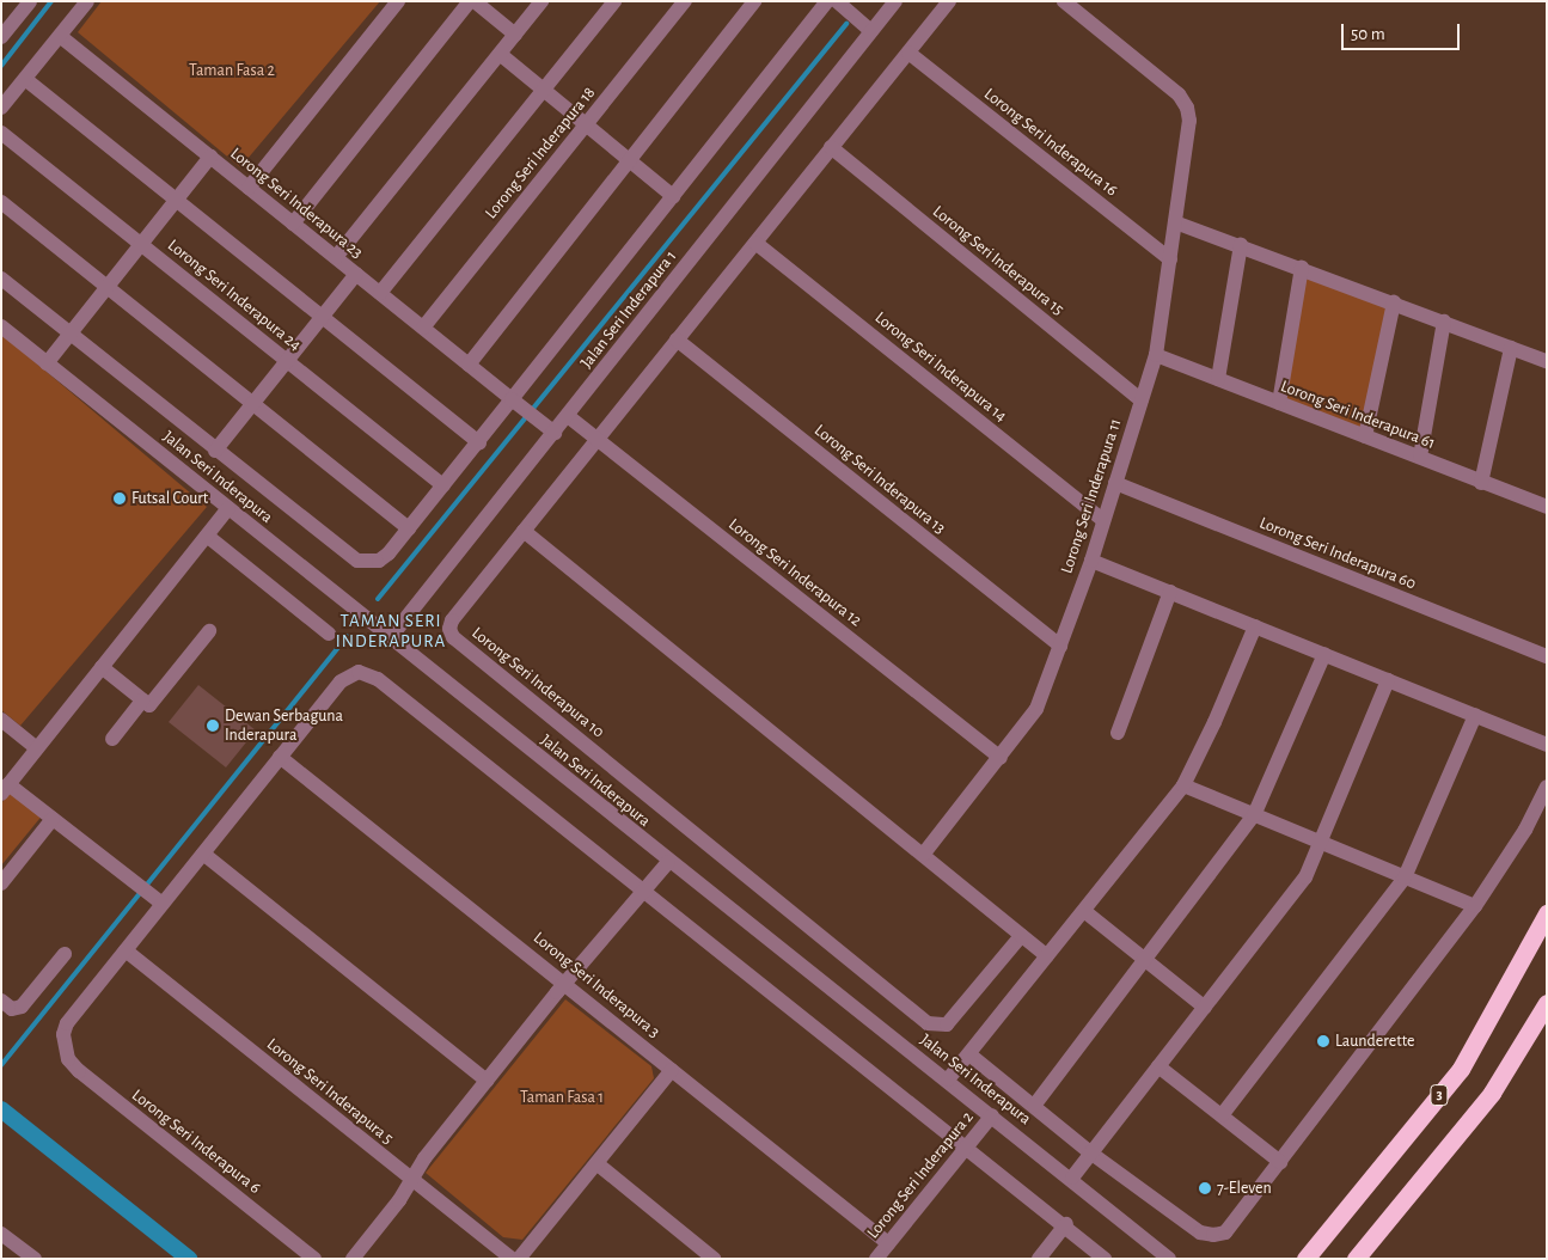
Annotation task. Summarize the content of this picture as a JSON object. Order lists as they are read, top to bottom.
{
  "streets": {
    "highway": ["3"],
    "street": [
      "Lorong Seri Inderapura 16",
      "Lorong Seri Inderapura 18",
      "Lorong Seri Inderapura 23",
      "Lorong Seri Inderapura 15",
      "Lorong Seri Inderapura 24",
      "Jalan Seri Inderapura 1",
      "Lorong Seri Inderapura 14",
      "Lorong Seri Inderapura 61",
      "Jalan Seri Inderapura",
      "Lorong Seri Inderapura 13",
      "Lorong Seri Inderapura 11",
      "Lorong Seri Inderapura 60",
      "Lorong Seri Inderapura 12",
      "Lorong Seri Inderapura 10",
      "Lorong Seri Inderapura 3",
      "Lorong Seri Inderapura 5",
      "Lorong Seri Inderapura 6",
      "Lorong Seri Inderapura 2"
    ]
  },
  "crossings": [
    ["Lorong Seri Inderapura 16", "Lorong Seri Inderapura 11"],
    ["Lorong Seri Inderapura 18", "Lorong Seri Inderapura 23"],
    ["Lorong Seri Inderapura 23", "Jalan Seri Inderapura 1"],
    ["Lorong Seri Inderapura 15", "Lorong Seri Inderapura 11"],
    ["Jalan Seri Inderapura 1", "Jalan Seri Inderapura"],
    ["Jalan Seri Inderapura 1", "Lorong Seri Inderapura 12"],
    ["Lorong Seri Inderapura 14", "Lorong Seri Inderapura 11"],
    ["Lorong Seri Inderapura 61", "Lorong Seri Inderapura 11"],
    ["Jalan Seri Inderapura", "Lorong Seri Inderapura 2"],
    ["Lorong Seri Inderapura 13", "Lorong Seri Inderapura 11"],
    ["Lorong Seri Inderapura 11", "Lorong Seri Inderapura 60"],
    ["Lorong Seri Inderapura 11", "Lorong Seri Inderapura 12"],
    ["Lorong Seri Inderapura 3", "Lorong Seri Inderapura 2"],
    ["Lorong Seri Inderapura 5", "Lorong Seri Inderapura 6"]
  ],
  "districts": ["TAMAN SERI INDERAPURA"],
  "parks": ["Taman Fasa 2", "Taman Fasa 1"],
  "places": [
    "Futsal Court",
    "Dewan Serbaguna Inderapura",
    "Launderette",
    "7-Eleven"
  ],
  "scale_bar": "50 m"
}
